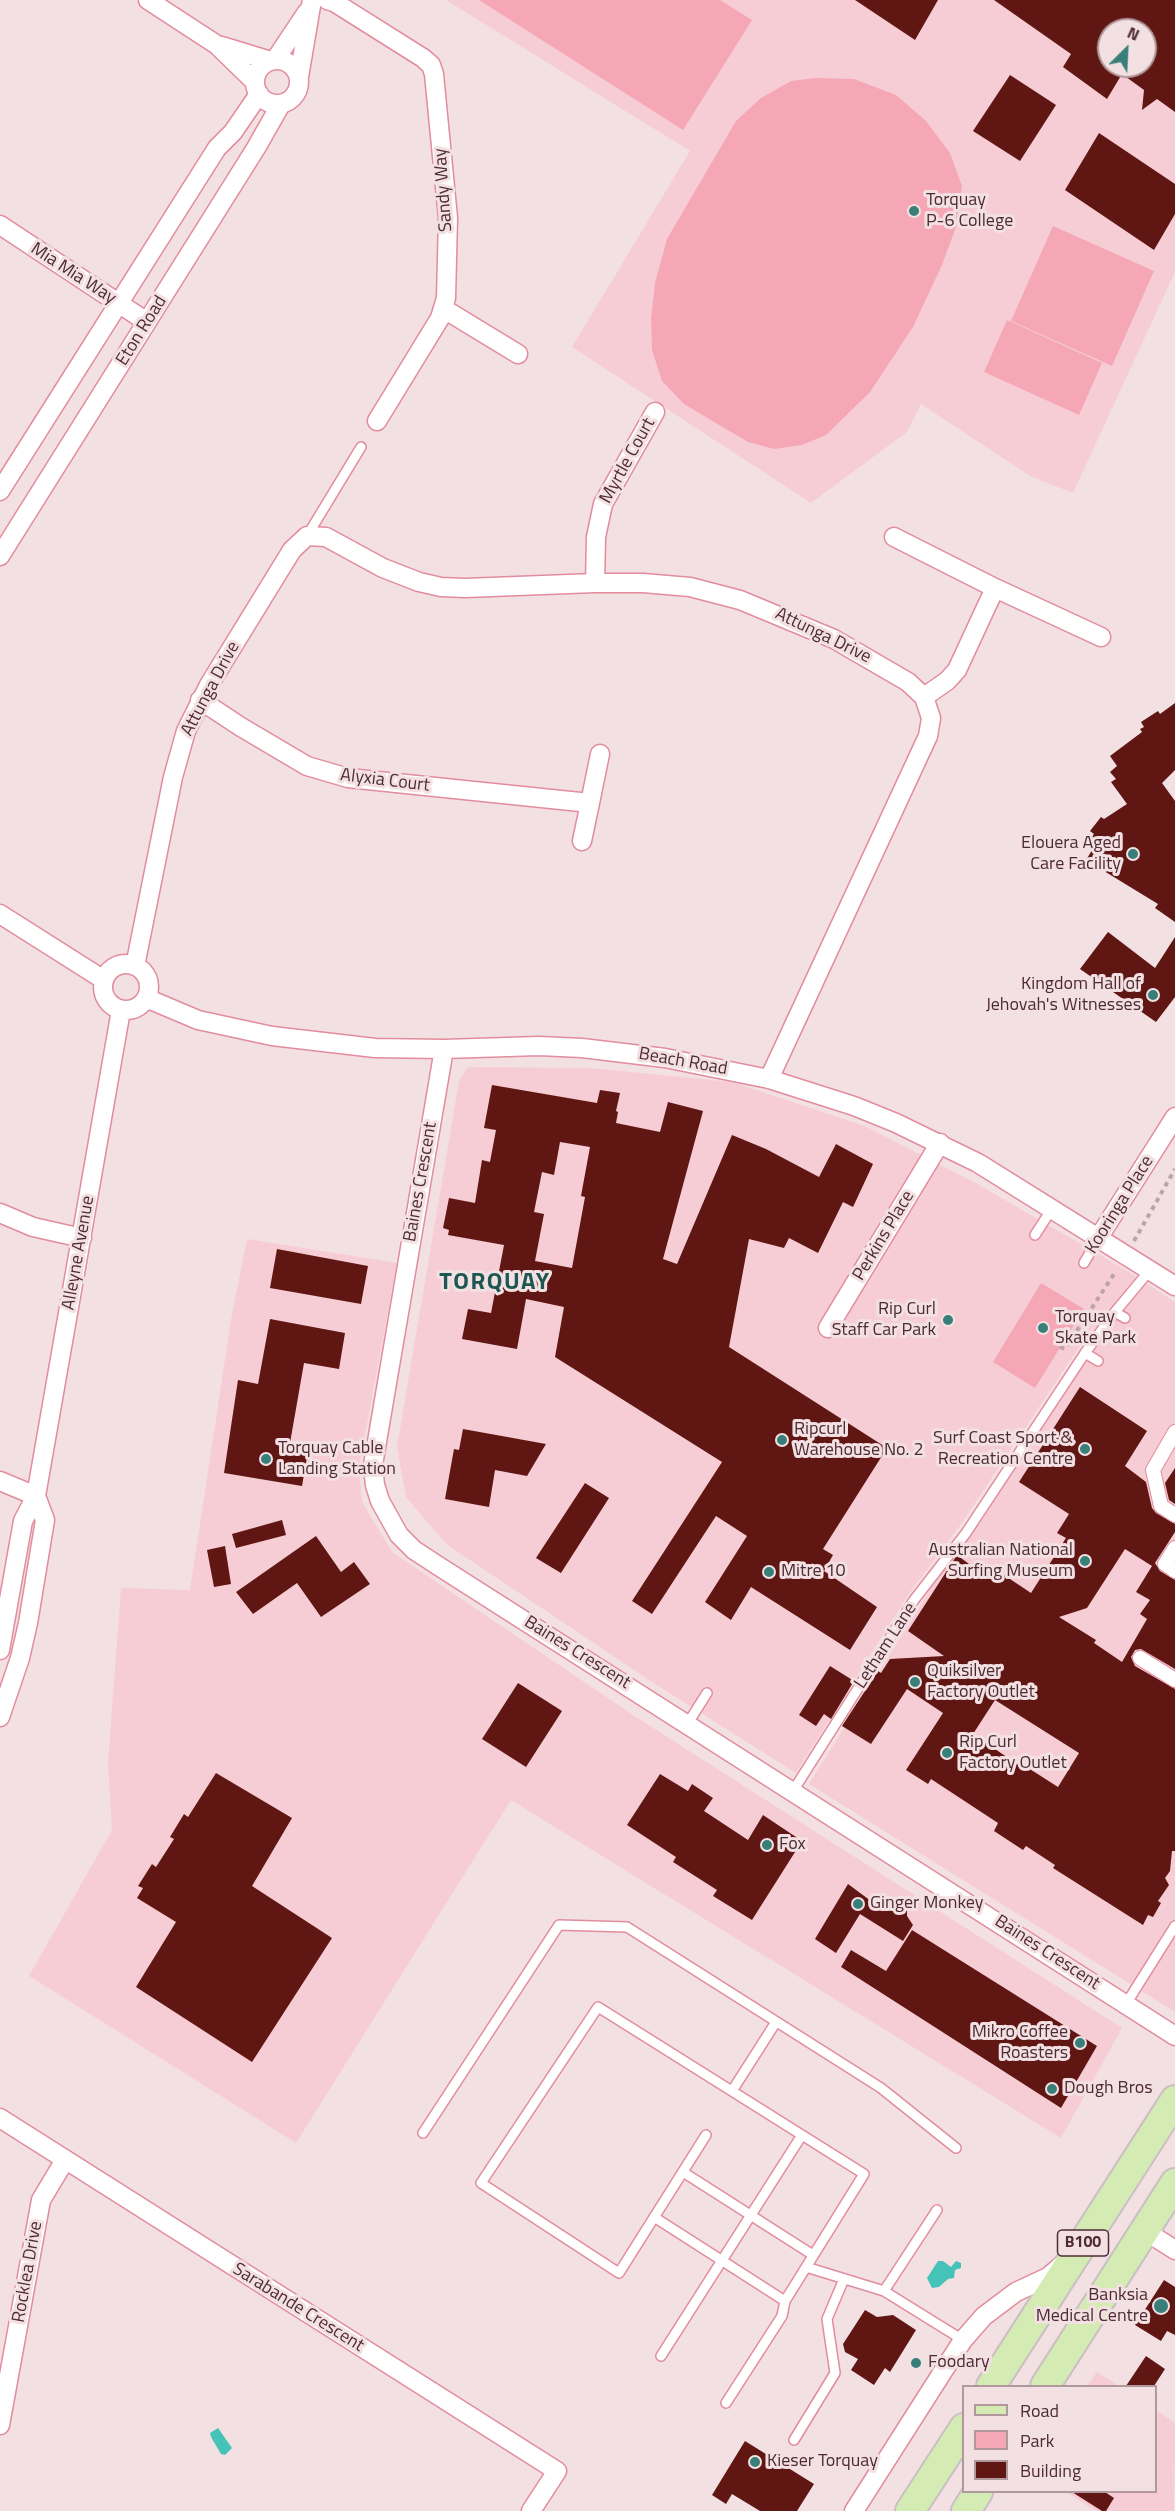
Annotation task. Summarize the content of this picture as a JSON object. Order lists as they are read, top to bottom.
{
  "streets": {
    "main road": ["B100"],
    "street": [
      "Sandy Way",
      "Mia Mia Way",
      "Eton Road",
      "Myrtle Court",
      "Attunga Drive",
      "Alyxia Court",
      "Beach Road",
      "Baines Crescent",
      "Kooringa Place",
      "Perkins Place",
      "Alleyne Avenue",
      "Rocklea Drive",
      "Sarabande Crescent"
    ],
    "lane": ["Letham Lane"]
  },
  "crossings": [
    ["Mia Mia Way", "Eton Road"],
    ["Myrtle Court", "Attunga Drive"],
    ["Attunga Drive", "Alyxia Court"],
    ["Attunga Drive", "Beach Road"],
    ["Attunga Drive", "Alleyne Avenue"],
    ["Beach Road", "Baines Crescent"],
    ["Beach Road", "Kooringa Place"],
    ["Beach Road", "Perkins Place"],
    ["Beach Road", "Alleyne Avenue"],
    ["Beach Road", "Letham Lane"],
    ["Baines Crescent", "Letham Lane"],
    ["Rocklea Drive", "Sarabande Crescent"]
  ],
  "districts": ["TORQUAY"],
  "places": [
    "Torquay P-6 College",
    "Elouera Aged Care Facility",
    "Kingdom Hall of Jehovah's Witnesses",
    "Rip Curl Staff Car Park",
    "Torquay Skate Park",
    "Ripcurl Warehouse No. 2",
    "Surf Coast Sport & Recreation Centre",
    "Torquay Cable Landing Station",
    "Australian National Surfing Museum",
    "Mitre 10",
    "Quiksilver Factory Outlet",
    "Rip Curl Factory Outlet",
    "Fox",
    "Ginger Monkey",
    "Mikro Coffee Roasters",
    "Dough Bros",
    "Banksia Medical Centre",
    "Foodary",
    "Kieser Torquay"
  ],
  "legend": ["Road", "Park", "Building"],
  "north": "top right"
}
